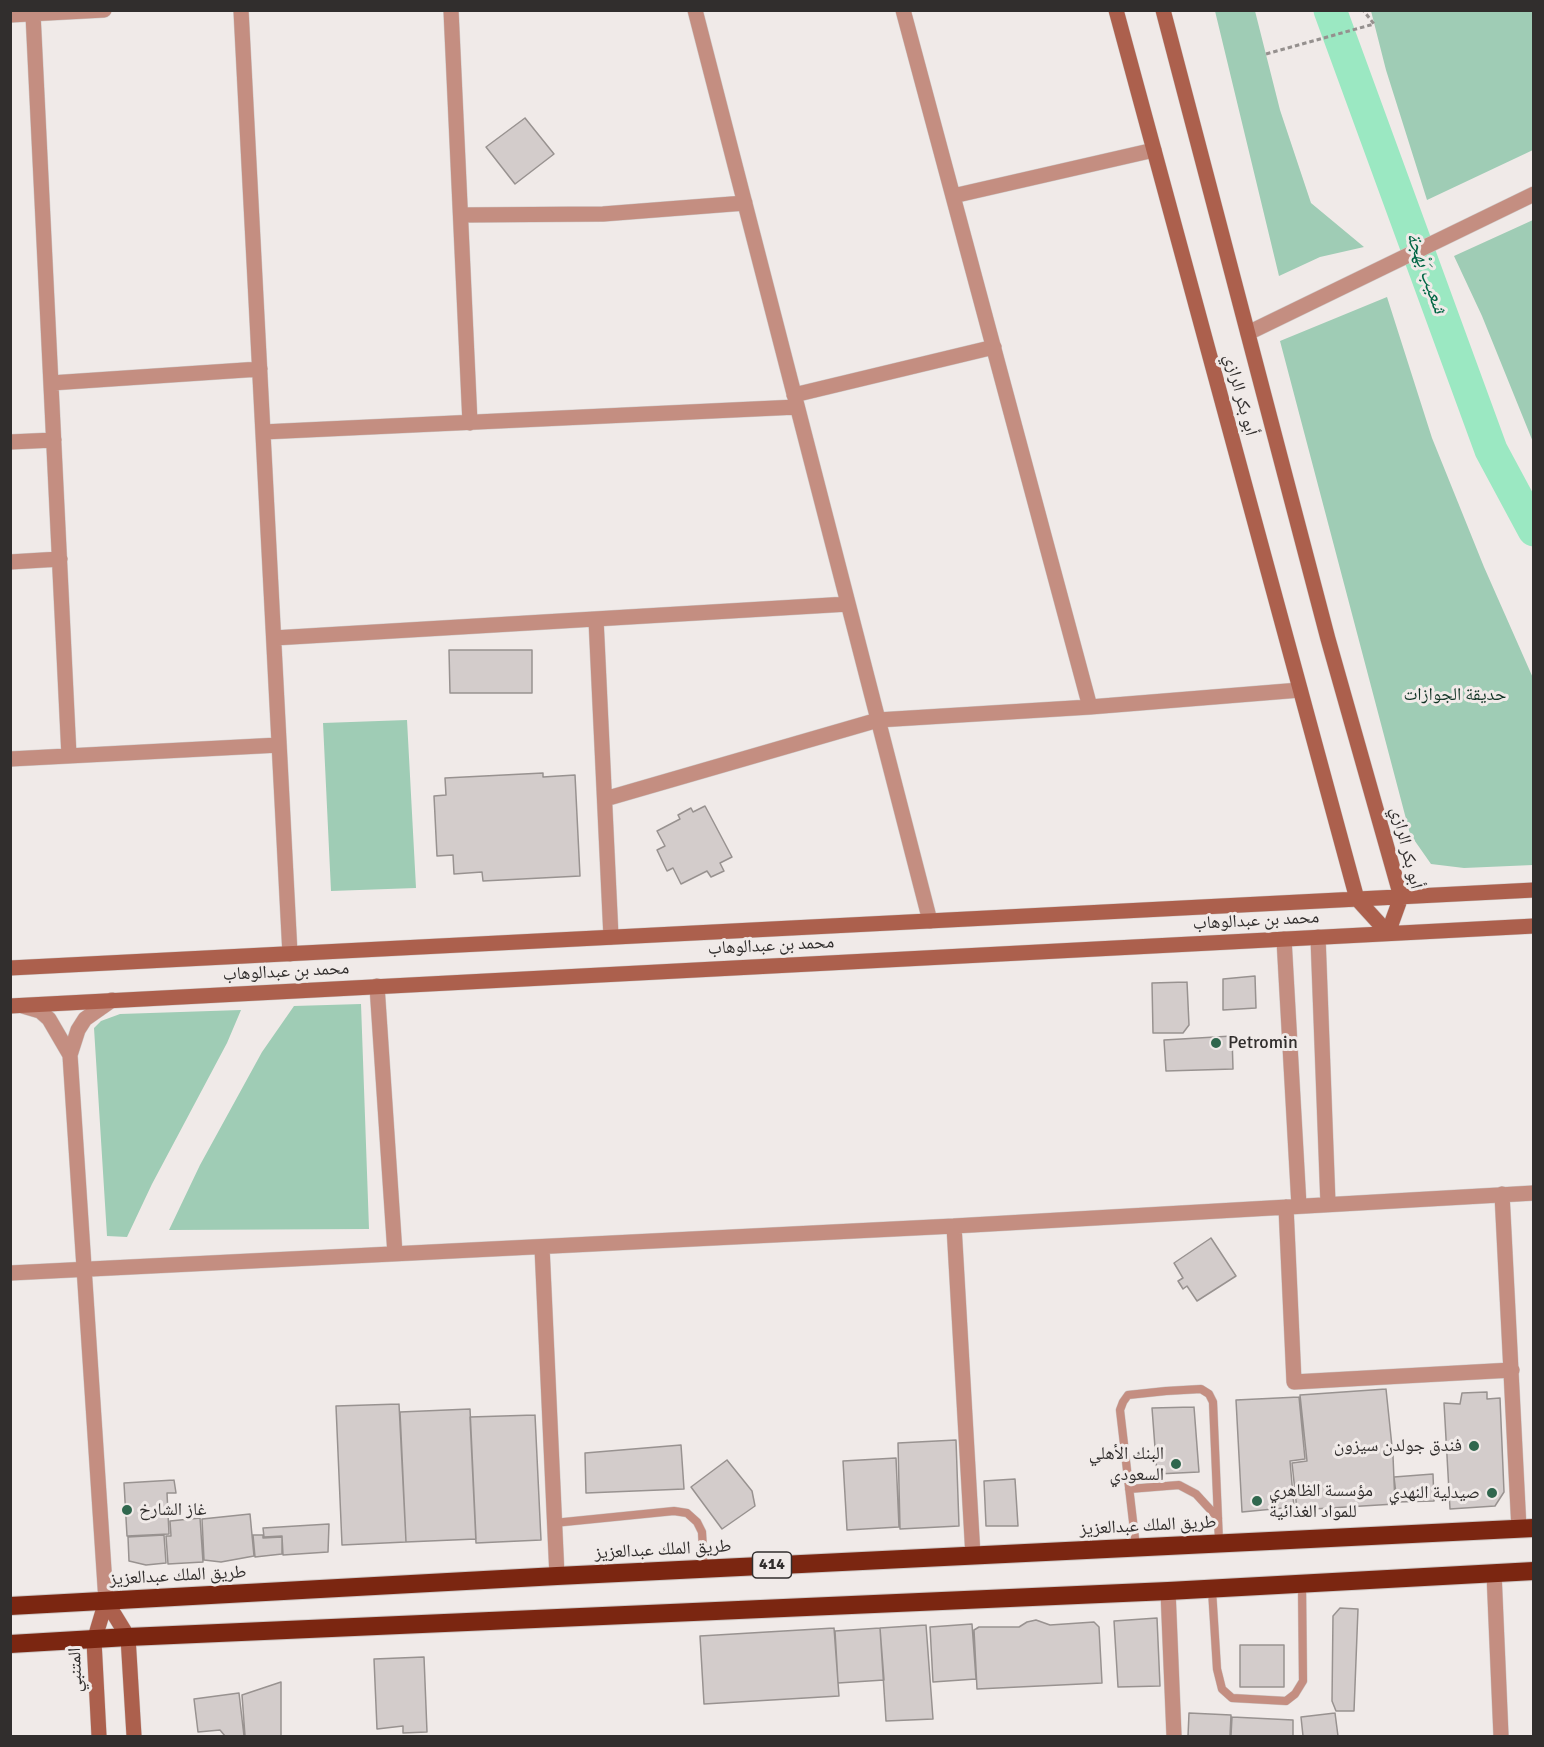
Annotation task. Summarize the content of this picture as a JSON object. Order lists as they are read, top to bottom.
{
  "streets": {
    "highway": ["طريق الملك عبدالعزيز", "414"],
    "street": ["أبو بكر الرازي", "محمد بن عبدالوهاب", "المتنبي"]
  },
  "crossings": [
    ["أبو بكر الرازي", "محمد بن عبدالوهاب"],
    ["طريق الملك عبدالعزيز", "المتنبي"]
  ],
  "water": ["شعيب بَهْجة"],
  "parks": ["حديقة الجوازات"],
  "places": [
    "Petromin",
    "فندق جولدن سيزون",
    "البنك الأهلي السعودي",
    "صيدلية النهدي",
    "مؤسسة الظاهري للمواد الغذائية",
    "غاز الشارخ"
  ]
}
